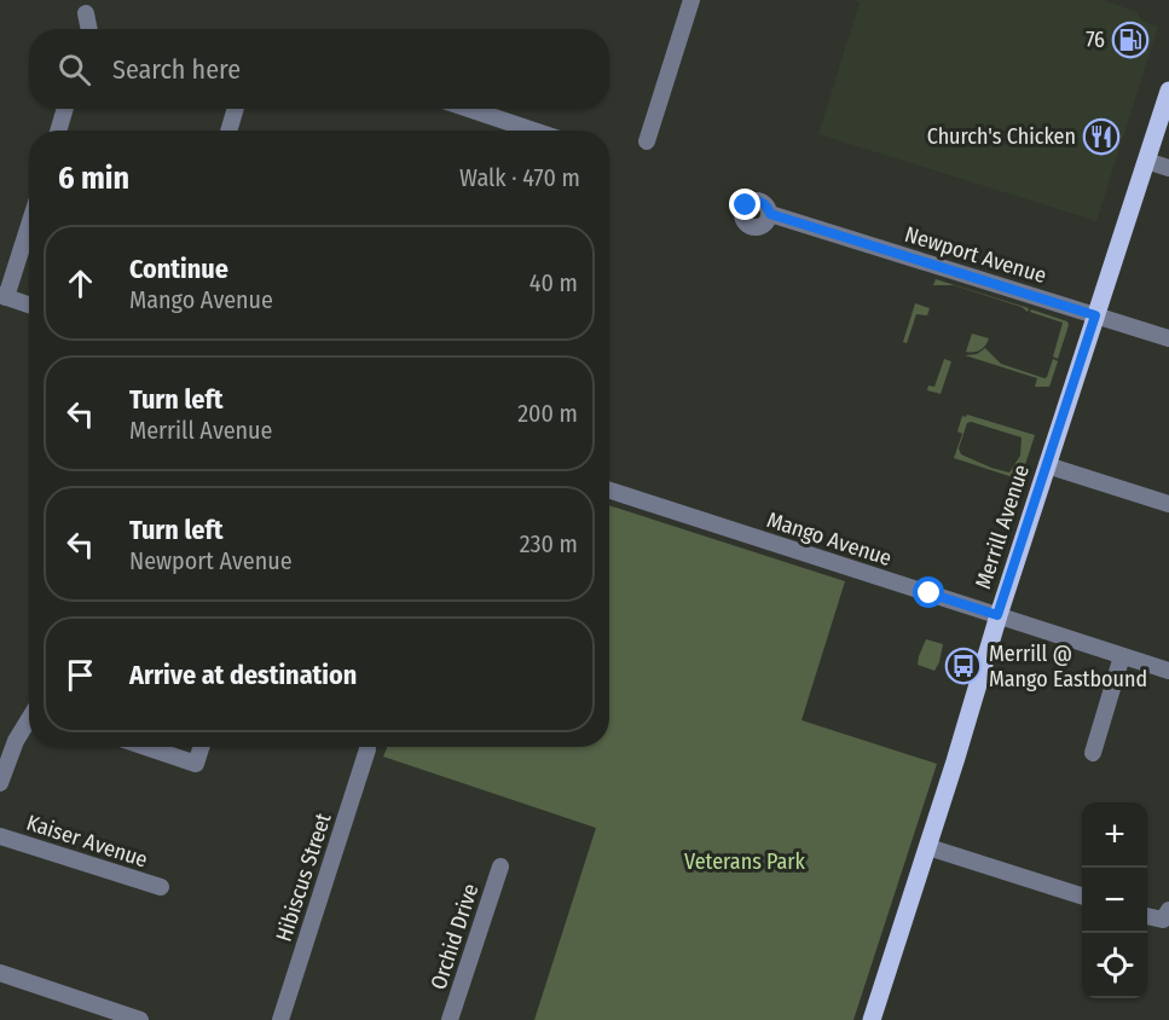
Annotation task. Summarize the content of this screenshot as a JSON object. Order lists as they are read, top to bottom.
{
  "streets": {
    "main road": ["Merrill Avenue"],
    "street": [
      "Newport Avenue",
      "Mango Avenue",
      "Kaiser Avenue",
      "Hibiscus Street",
      "Orchid Drive"
    ]
  },
  "crossings": [
    ["Newport Avenue", "Merrill Avenue"],
    ["Merrill Avenue", "Mango Avenue"]
  ],
  "parks": ["Veterans Park"],
  "places": {
    "fuel station": ["76"],
    "restaurant": ["Church's Chicken"],
    "bus stop": ["Merrill @ Mango Eastbound"]
  },
  "page": {
    "search": "Search here",
    "heading": ["6 min", "Walk · 470 m"],
    "list": [
      ["Continue", "Mango Avenue", "40 m"],
      ["Turn left", "Merrill Avenue", "200 m"],
      ["Turn left", "Newport Avenue", "230 m"],
      "Arrive at destination"
    ],
    "map_buttons": ["+", "−"]
  }
}
